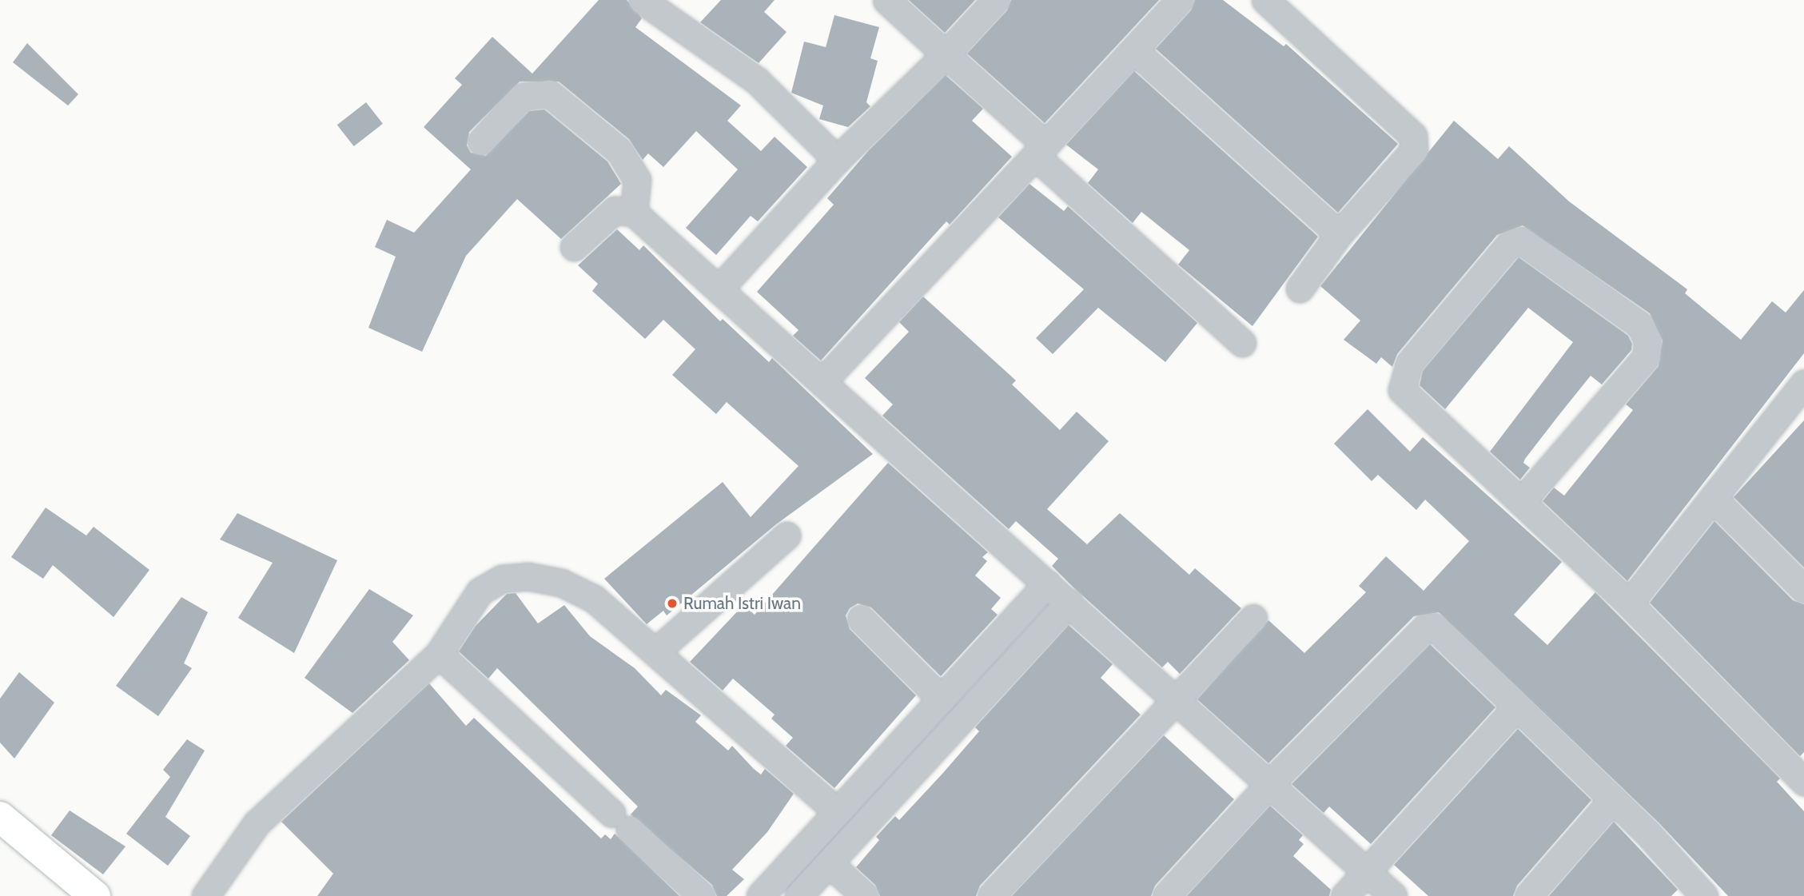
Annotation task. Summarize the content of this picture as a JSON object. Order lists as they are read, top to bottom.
{
  "places": ["Rumah Istri Iwan"]
}
